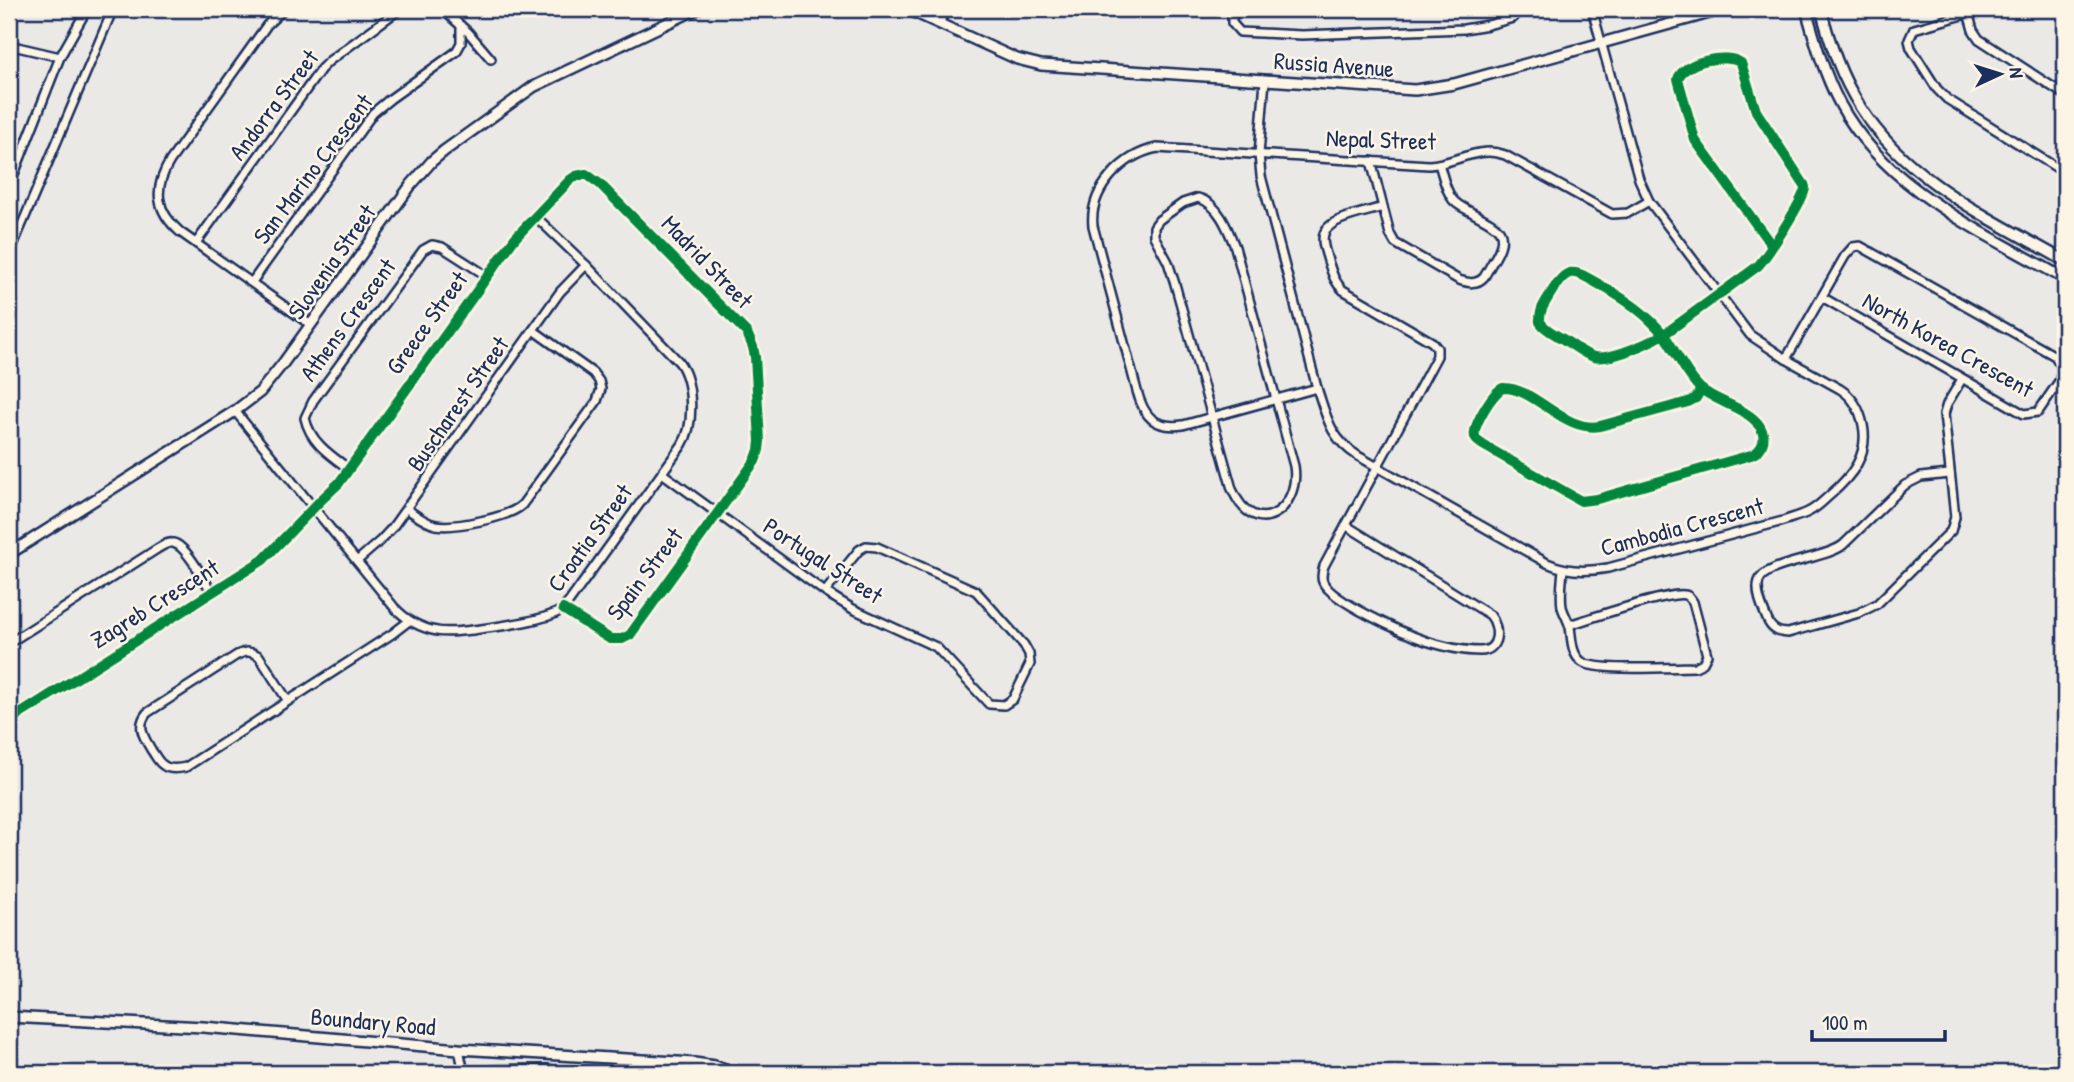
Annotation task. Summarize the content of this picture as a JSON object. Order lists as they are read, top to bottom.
{
  "streets": {
    "street": [
      "Russia Avenue",
      "Andorra Street",
      "Nepal Street",
      "San Marino Crescent",
      "Slovenia Street",
      "Madrid Street",
      "Athens Crescent",
      "Greece Street",
      "North Korea Crescent",
      "Buscharest Street",
      "Cambodia Crescent",
      "Croatia Street",
      "Portugal Street",
      "Spain Street",
      "Zagreb Crescent",
      "Boundary Road"
    ]
  },
  "crossings": [
    ["Russia Avenue", "Cambodia Crescent"],
    ["Nepal Street", "Cambodia Crescent"],
    ["Slovenia Street", "Croatia Street"],
    ["Madrid Street", "Greece Street"],
    ["Madrid Street", "Portugal Street"],
    ["Madrid Street", "Spain Street"],
    ["Athens Crescent", "Greece Street"],
    ["Greece Street", "Croatia Street"],
    ["Greece Street", "Zagreb Crescent"],
    ["North Korea Crescent", "Cambodia Crescent"],
    ["Buscharest Street", "Croatia Street"],
    ["Croatia Street", "Portugal Street"],
    ["Croatia Street", "Spain Street"],
    ["Croatia Street", "Zagreb Crescent"],
    ["Portugal Street", "Spain Street"]
  ],
  "scale_bar": "100 m",
  "north": "right"
}
